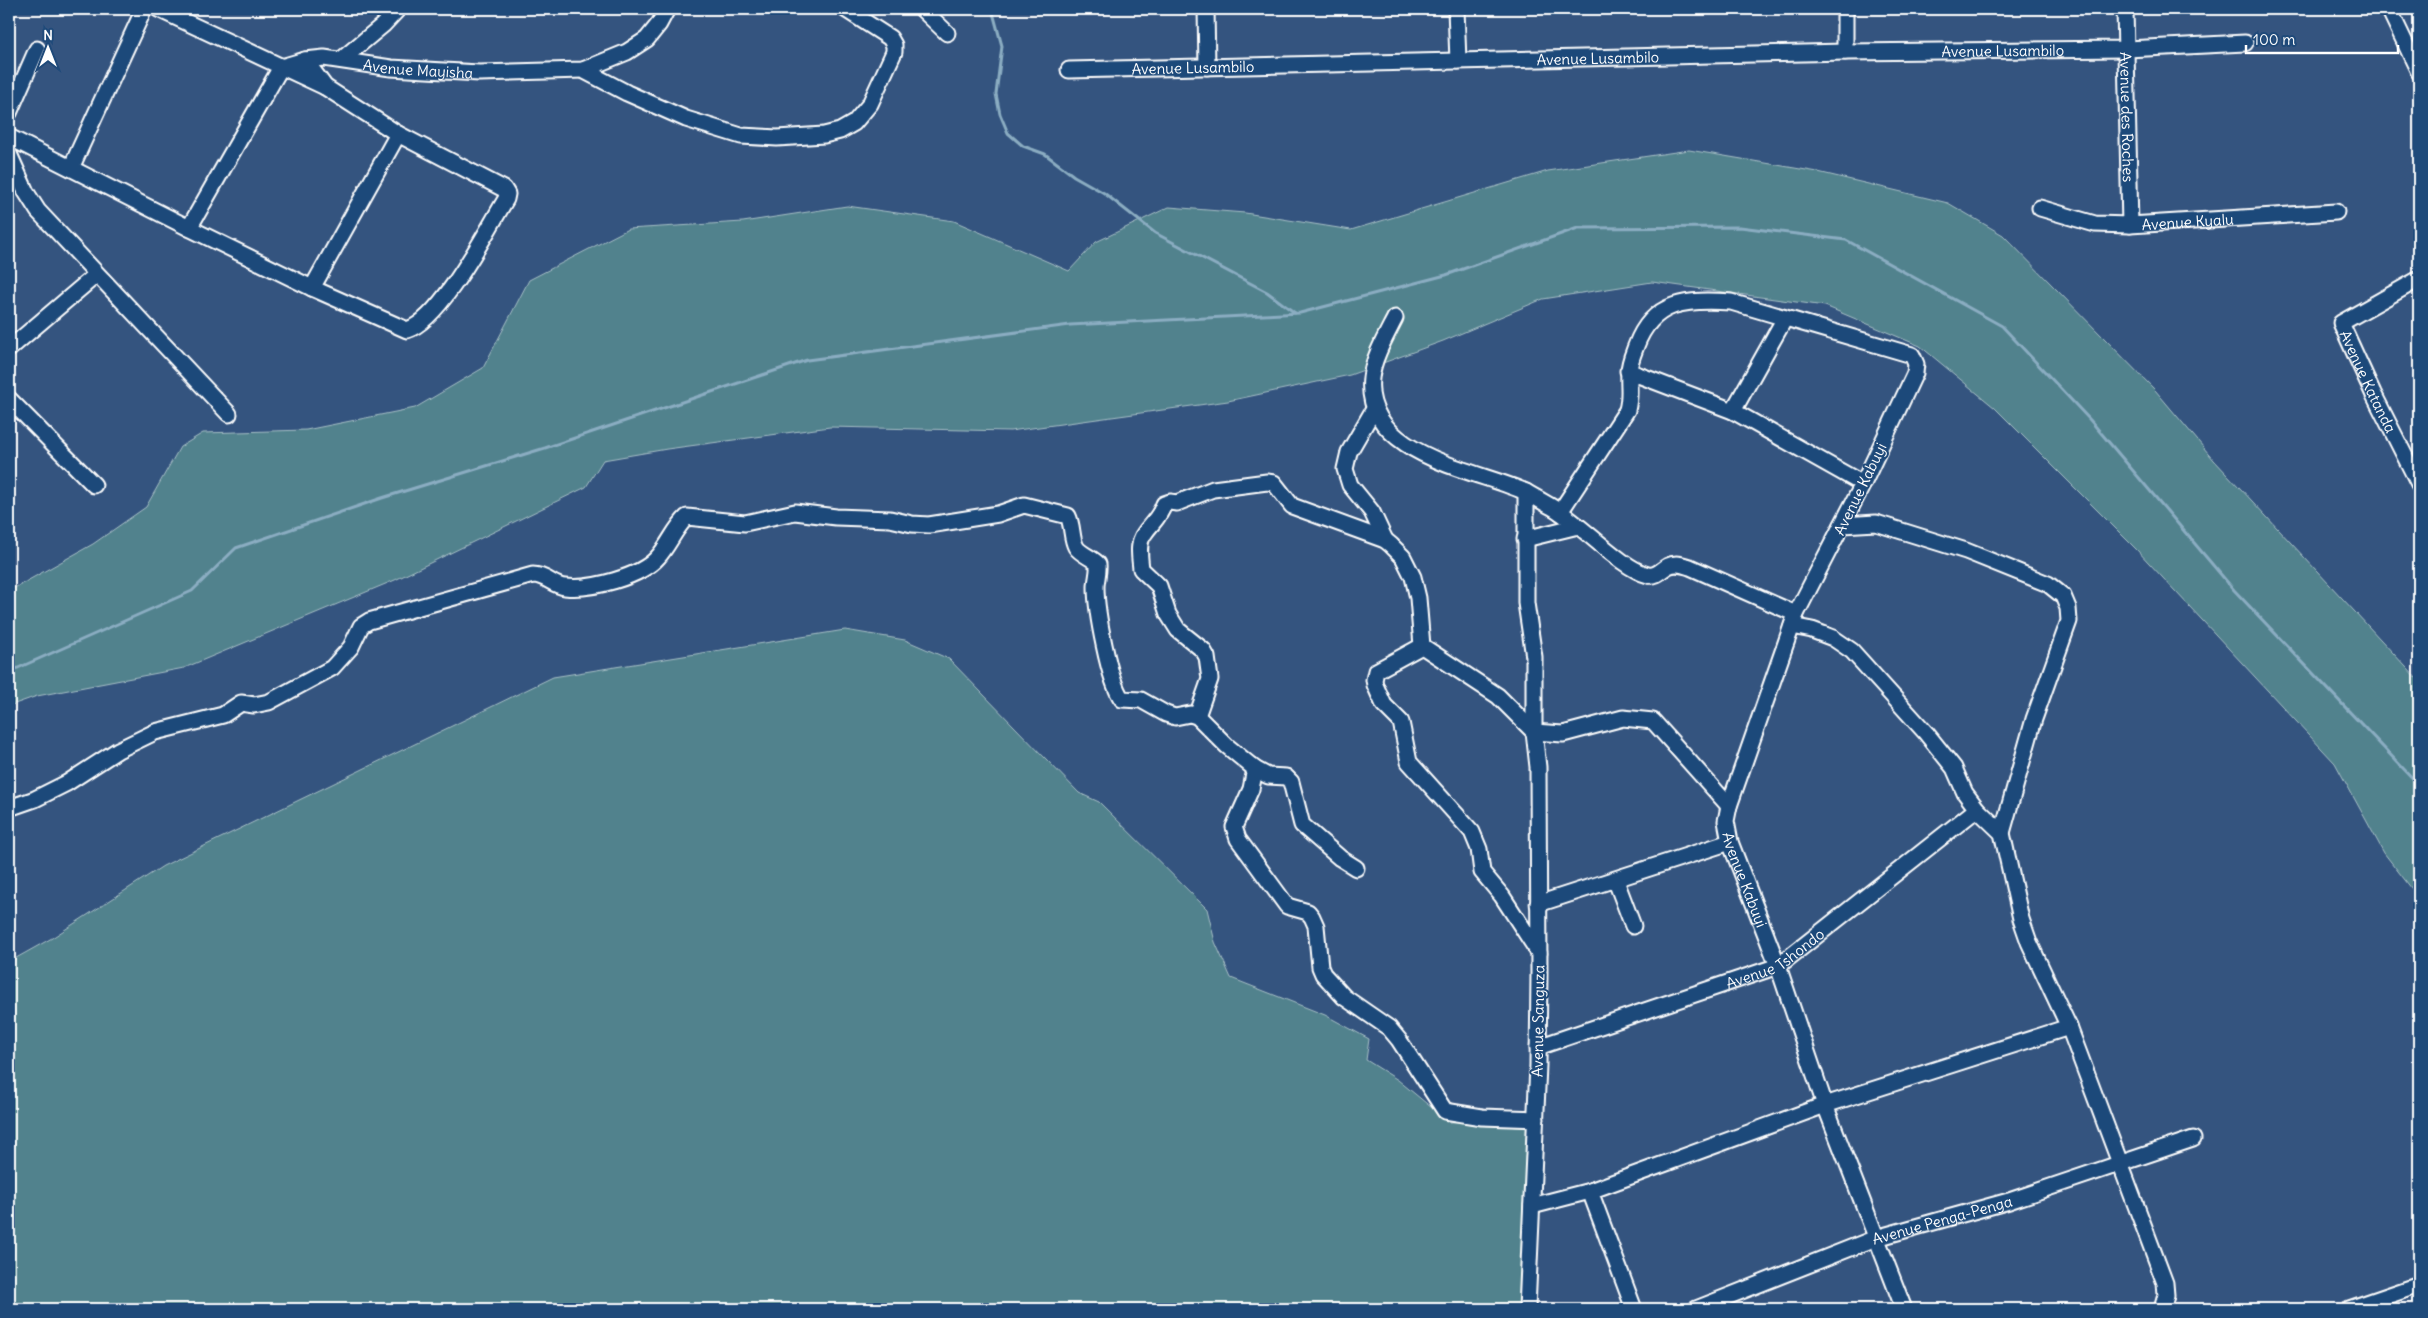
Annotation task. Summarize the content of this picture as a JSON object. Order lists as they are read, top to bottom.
{
  "streets": {
    "street": [
      "Avenue Lusambilo",
      "Avenue Mayisha",
      "Avenue des Roches",
      "Avenue Kyalu",
      "Avenue Katanda",
      "Avenue Kabuyi",
      "Avenue Tshondo",
      "Avenue Sanguza",
      "Avenue Penga-Penga"
    ]
  },
  "crossings": [
    ["Avenue Lusambilo", "Avenue des Roches"],
    ["Avenue des Roches", "Avenue Kyalu"],
    ["Avenue Kabuyi", "Avenue Tshondo"],
    ["Avenue Kabuyi", "Avenue Penga-Penga"],
    ["Avenue Tshondo", "Avenue Sanguza"]
  ],
  "scale_bar": "100 m",
  "north": "top"
}
